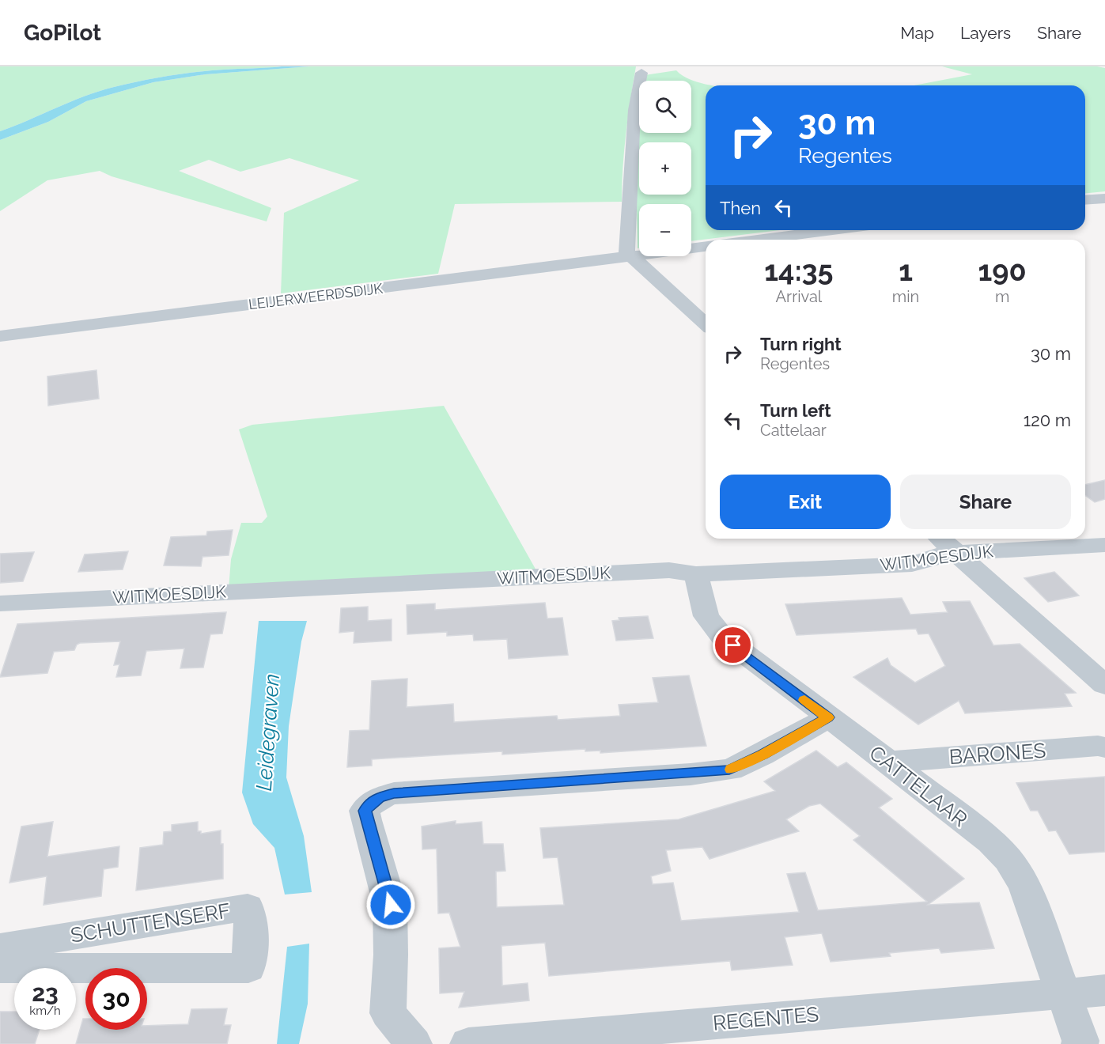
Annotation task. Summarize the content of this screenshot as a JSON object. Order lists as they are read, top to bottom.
{
  "streets": {
    "street": [
      "LEIJERWEERDSDIJK",
      "WITMOESDIJK",
      "BARONES",
      "CATTELAAR",
      "SCHUTTENSERF",
      "REGENTES"
    ]
  },
  "crossings": [
    ["WITMOESDIJK", "CATTELAAR"],
    ["BARONES", "CATTELAAR"],
    ["CATTELAAR", "REGENTES"]
  ],
  "water": ["Leidegraven"],
  "page": {
    "header": "GoPilot",
    "nav": ["Map", "Layers", "Share"],
    "map_buttons": ["+", "−"],
    "turn": ["30 m", "Regentes"],
    "then": "Then",
    "eta": [
      "14:35",
      "Arrival",
      "1",
      "min",
      "190",
      "m"
    ],
    "list": [
      {
        "name": "Turn right",
        "note": "Regentes",
        "value": "30 m"
      },
      {
        "name": "Turn left",
        "note": "Cattelaar",
        "value": "120 m"
      }
    ],
    "buttons": ["Exit", "Share"],
    "speed": "23 km/h",
    "limit": "30"
  }
}
